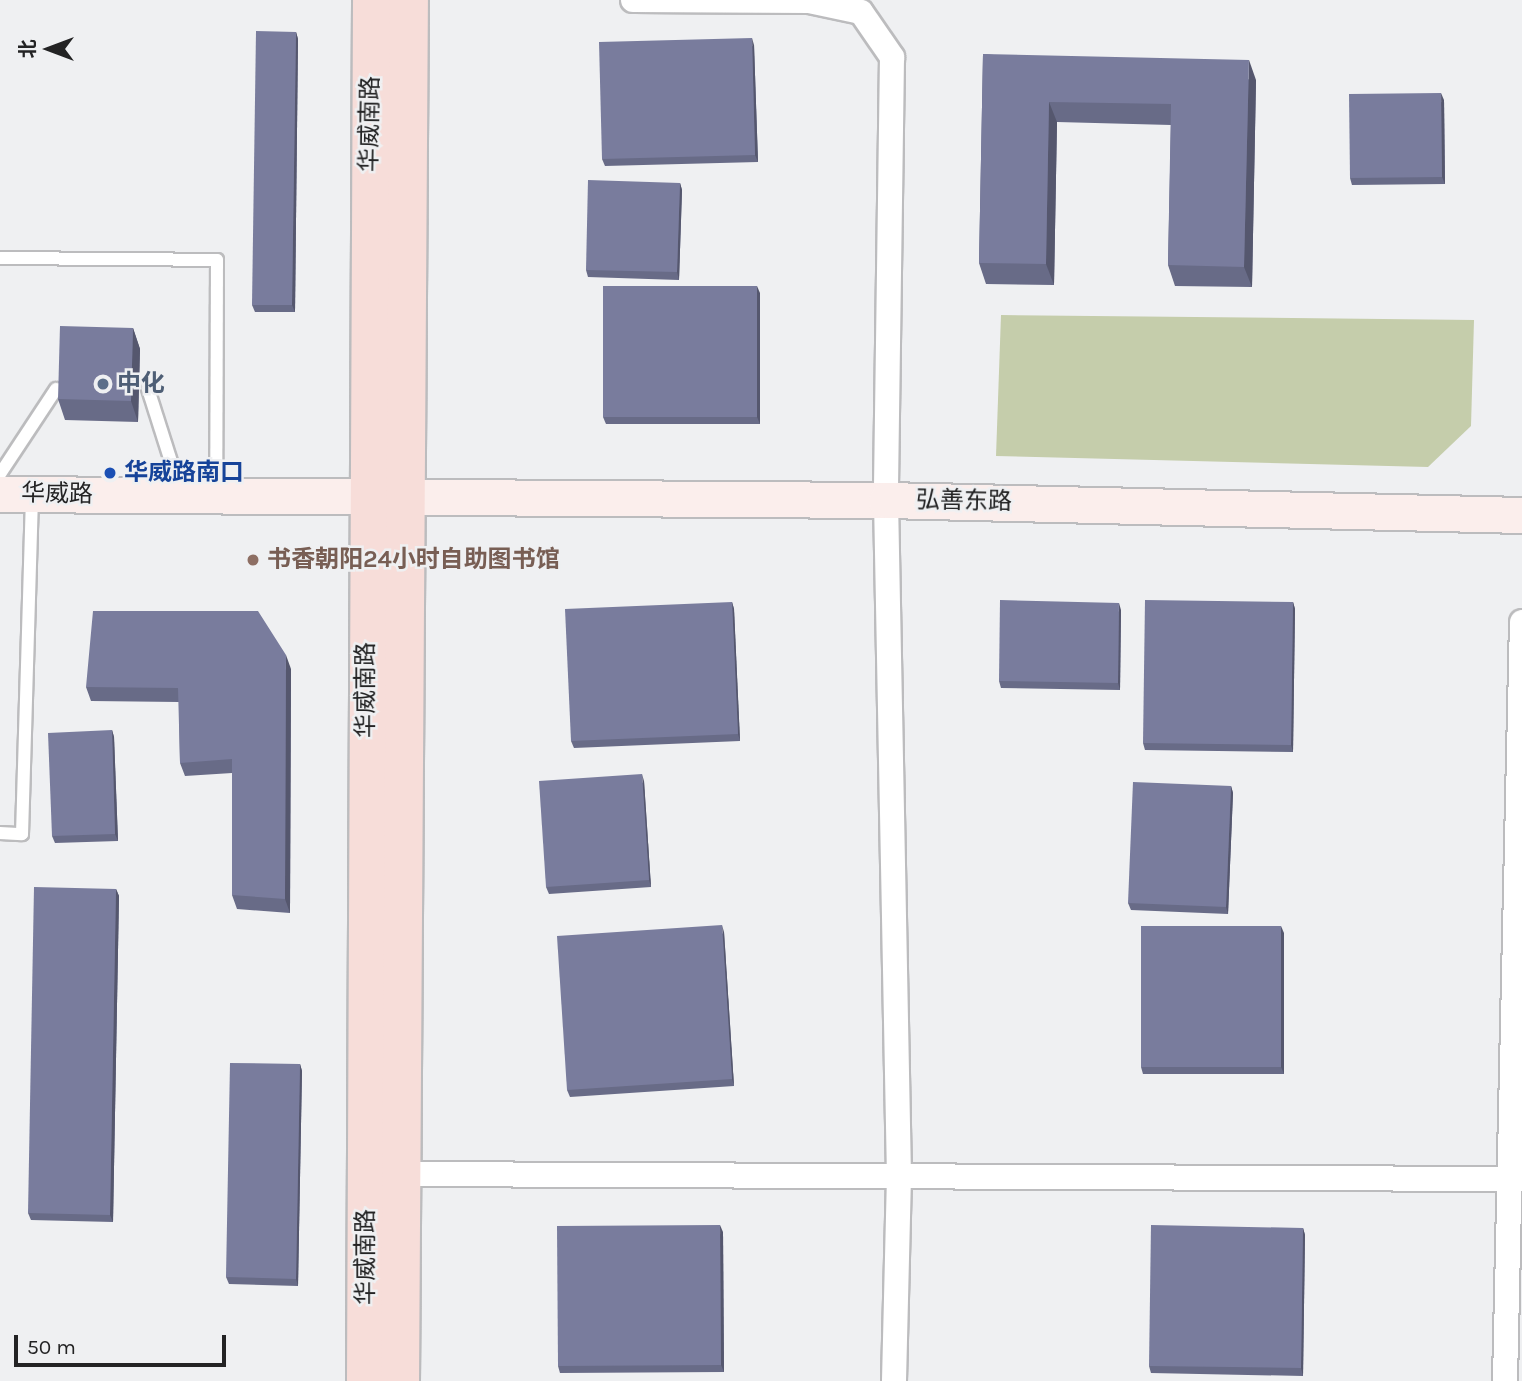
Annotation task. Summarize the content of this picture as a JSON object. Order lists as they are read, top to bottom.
{
  "streets": {
    "main road": ["华威南路"],
    "street": ["华威路", "弘善东路"]
  },
  "crossings": [
    ["华威南路", "华威路"],
    ["华威南路", "弘善东路"],
    ["华威路", "弘善东路"]
  ],
  "places": ["中化", "华威路南口", "书香朝阳24小时自助图书馆"],
  "scale_bar": "50 m",
  "north": "left"
}
